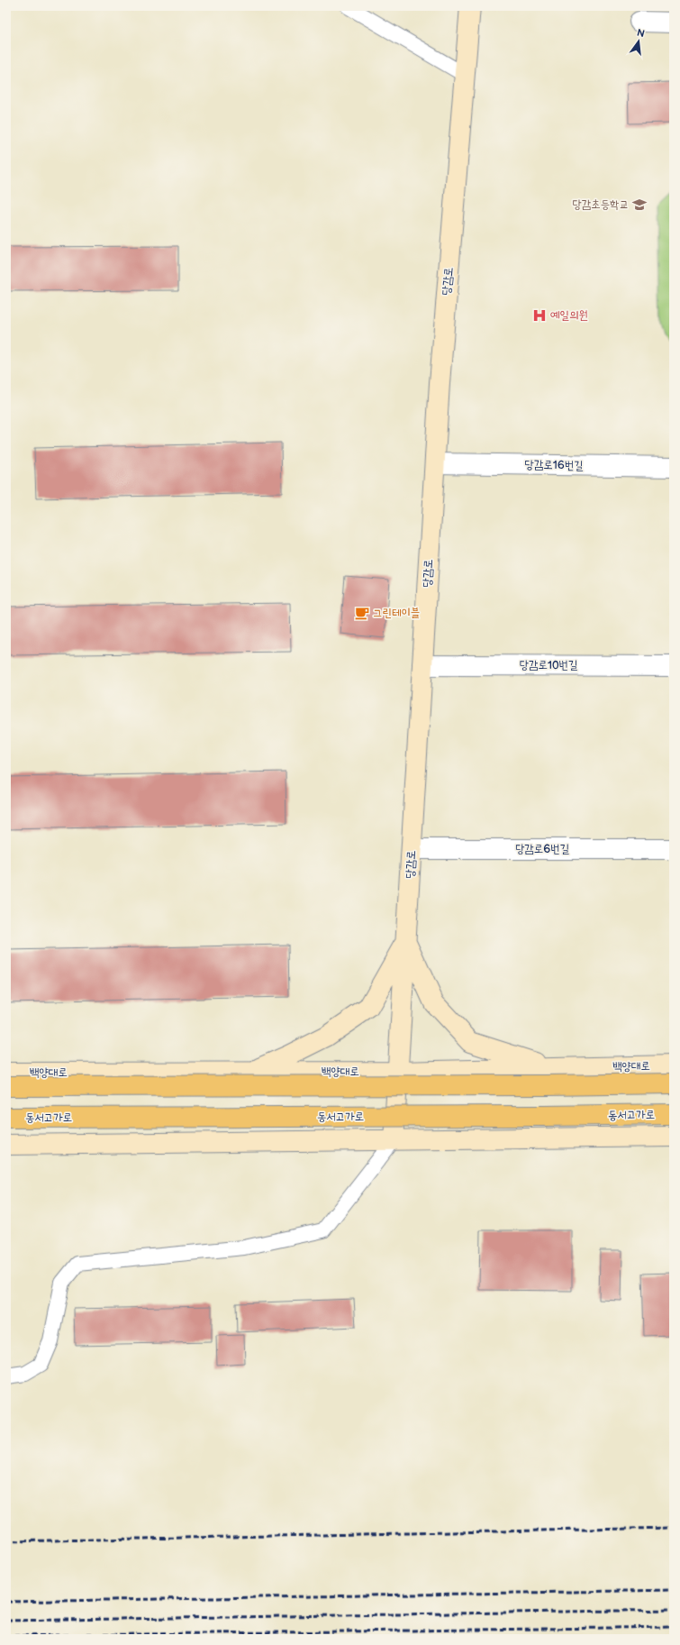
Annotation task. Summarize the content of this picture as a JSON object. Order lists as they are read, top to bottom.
{
  "streets": {
    "highway": ["동서고가로"],
    "main road": ["당감로", "백양대로"],
    "street": ["당감로16번길", "당감로10번길", "당감로6번길"]
  },
  "crossings": [
    ["당감로", "당감로16번길"],
    ["당감로", "당감로10번길"],
    ["당감로", "당감로6번길"],
    ["당감로", "백양대로"]
  ],
  "places": {
    "school or university": ["당감초등학교"],
    "hospital": ["예일의원"],
    "cafe": ["그린테이블"]
  },
  "north": "top"
}
